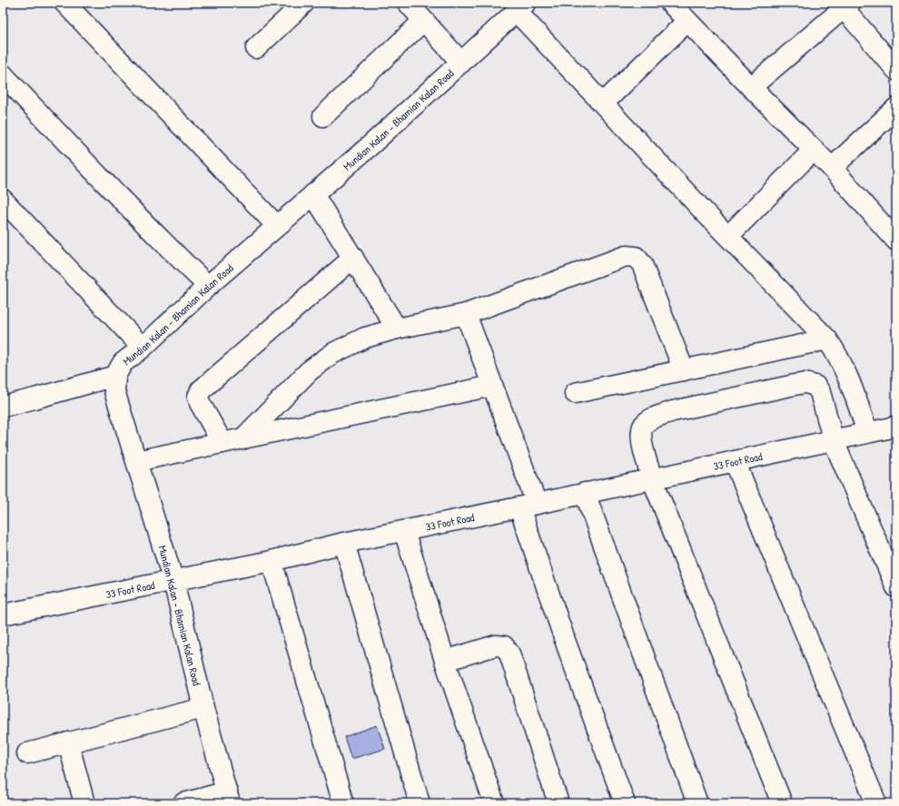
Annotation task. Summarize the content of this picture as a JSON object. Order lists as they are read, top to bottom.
{
  "streets": {
    "street": ["Mundian Kalan - Bhamian Kalan Road", "33 Foot Road"]
  },
  "crossings": [
    ["Mundian Kalan - Bhamian Kalan Road", "33 Foot Road"]
  ]
}
